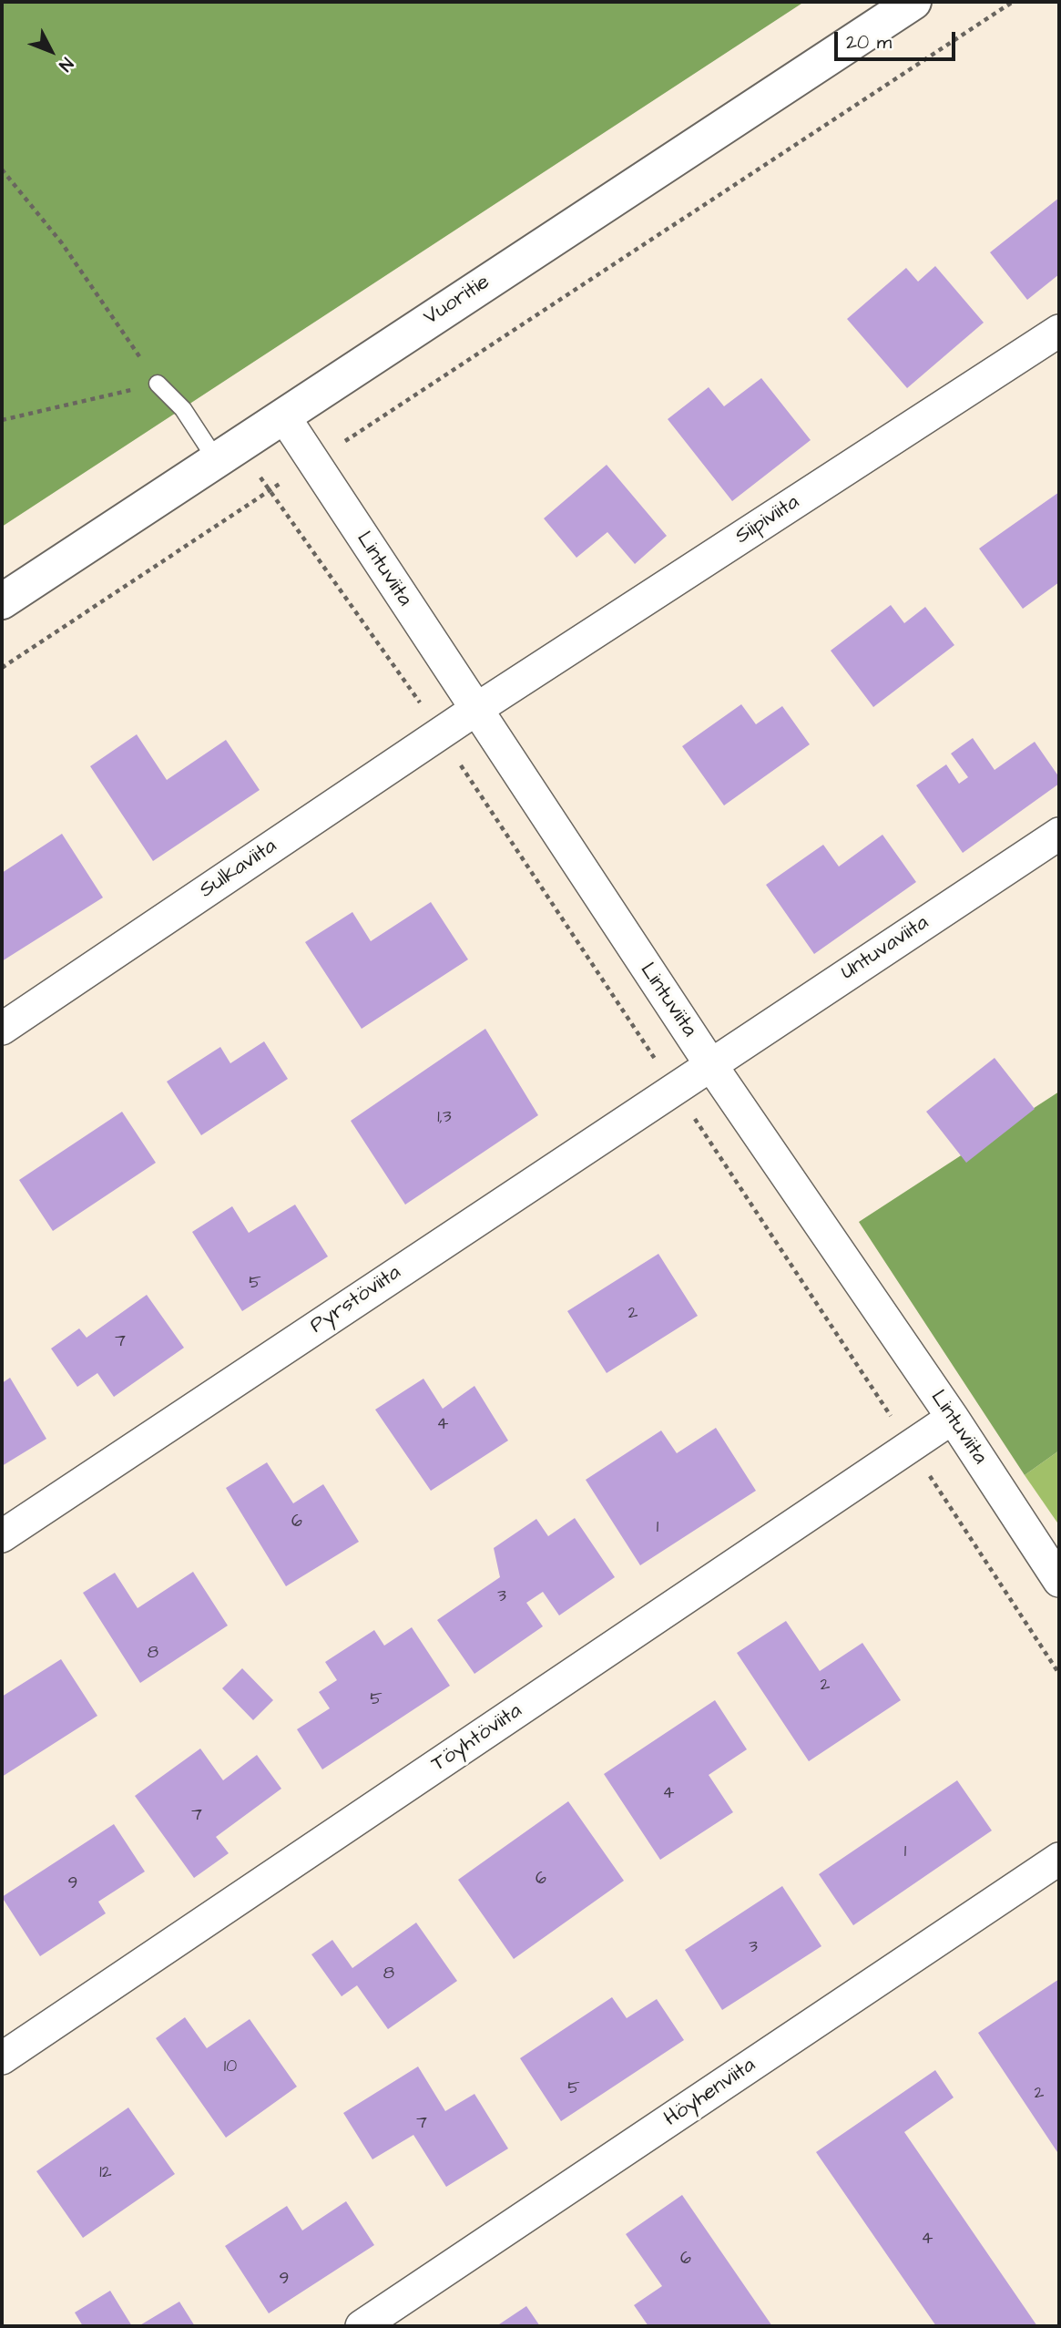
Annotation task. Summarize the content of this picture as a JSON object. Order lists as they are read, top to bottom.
{
  "streets": {
    "street": [
      "Vuoritie",
      "Siipiviita",
      "Lintuviita",
      "Sulkaviita",
      "Untuvaviita",
      "Pyrstöviita",
      "Töyhtöviita",
      "Höyhenviita"
    ]
  },
  "crossings": [
    ["Vuoritie", "Lintuviita"],
    ["Siipiviita", "Lintuviita"],
    ["Siipiviita", "Sulkaviita"],
    ["Lintuviita", "Sulkaviita"],
    ["Lintuviita", "Untuvaviita"],
    ["Lintuviita", "Pyrstöviita"],
    ["Lintuviita", "Töyhtöviita"],
    ["Untuvaviita", "Pyrstöviita"]
  ],
  "house_numbers": [
    "1,3",
    "5",
    "2",
    "7",
    "4",
    "6",
    "1",
    "3",
    "8",
    "2",
    "5",
    "4",
    "7",
    "1",
    "6",
    "9",
    "3",
    "8",
    "10",
    "5",
    "2",
    "7",
    "12",
    "4",
    "6",
    "9"
  ],
  "scale_bar": "20 m",
  "north": "bottom right"
}
